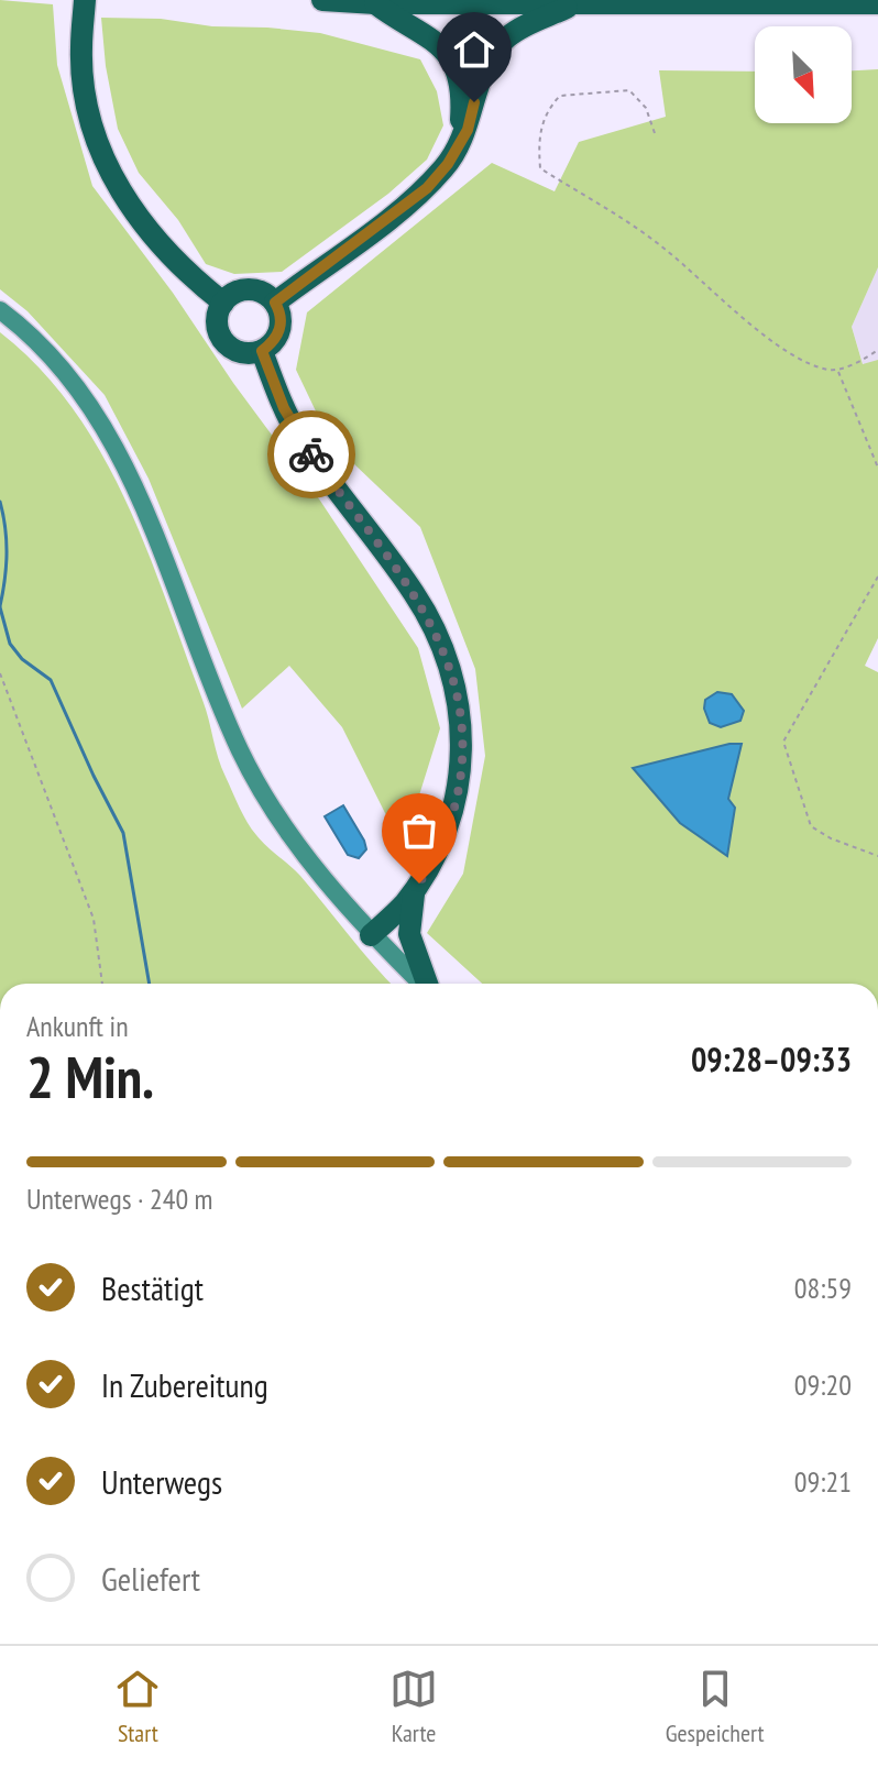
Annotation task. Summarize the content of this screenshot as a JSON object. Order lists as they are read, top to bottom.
{
  "north": "bottom right",
  "page": {
    "heading": ["2 Min.", "Ankunft in", "09:28–09:33"],
    "bar": "Unterwegs · 240 m",
    "list": [
      ["Bestätigt", "08:59"],
      ["In Zubereitung", "09:20"],
      ["Unterwegs", "09:21"],
      "Geliefert"
    ],
    "tabs": ["Start", "Karte", "Gespeichert"]
  }
}
